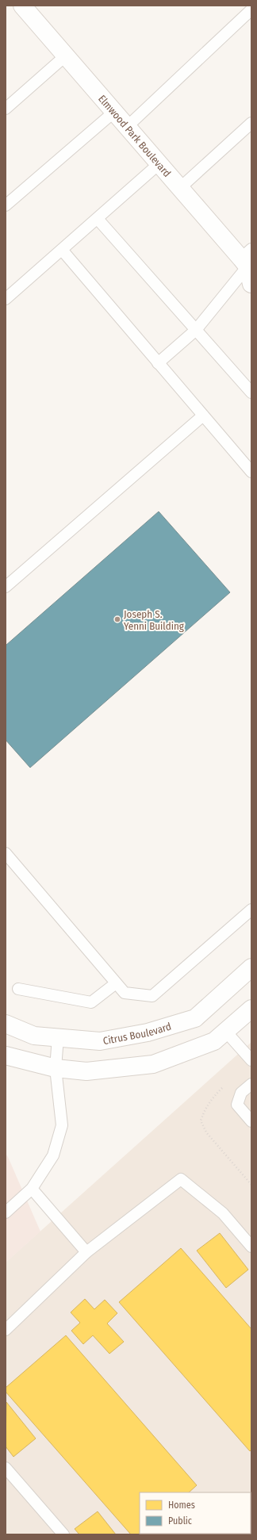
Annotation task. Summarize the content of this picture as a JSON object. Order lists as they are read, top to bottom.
{
  "streets": {
    "street": ["Elmwood Park Boulevard", "Citrus Boulevard"]
  },
  "places": ["Joseph S. Yenni Building"],
  "legend": ["Homes", "Public"]
}
